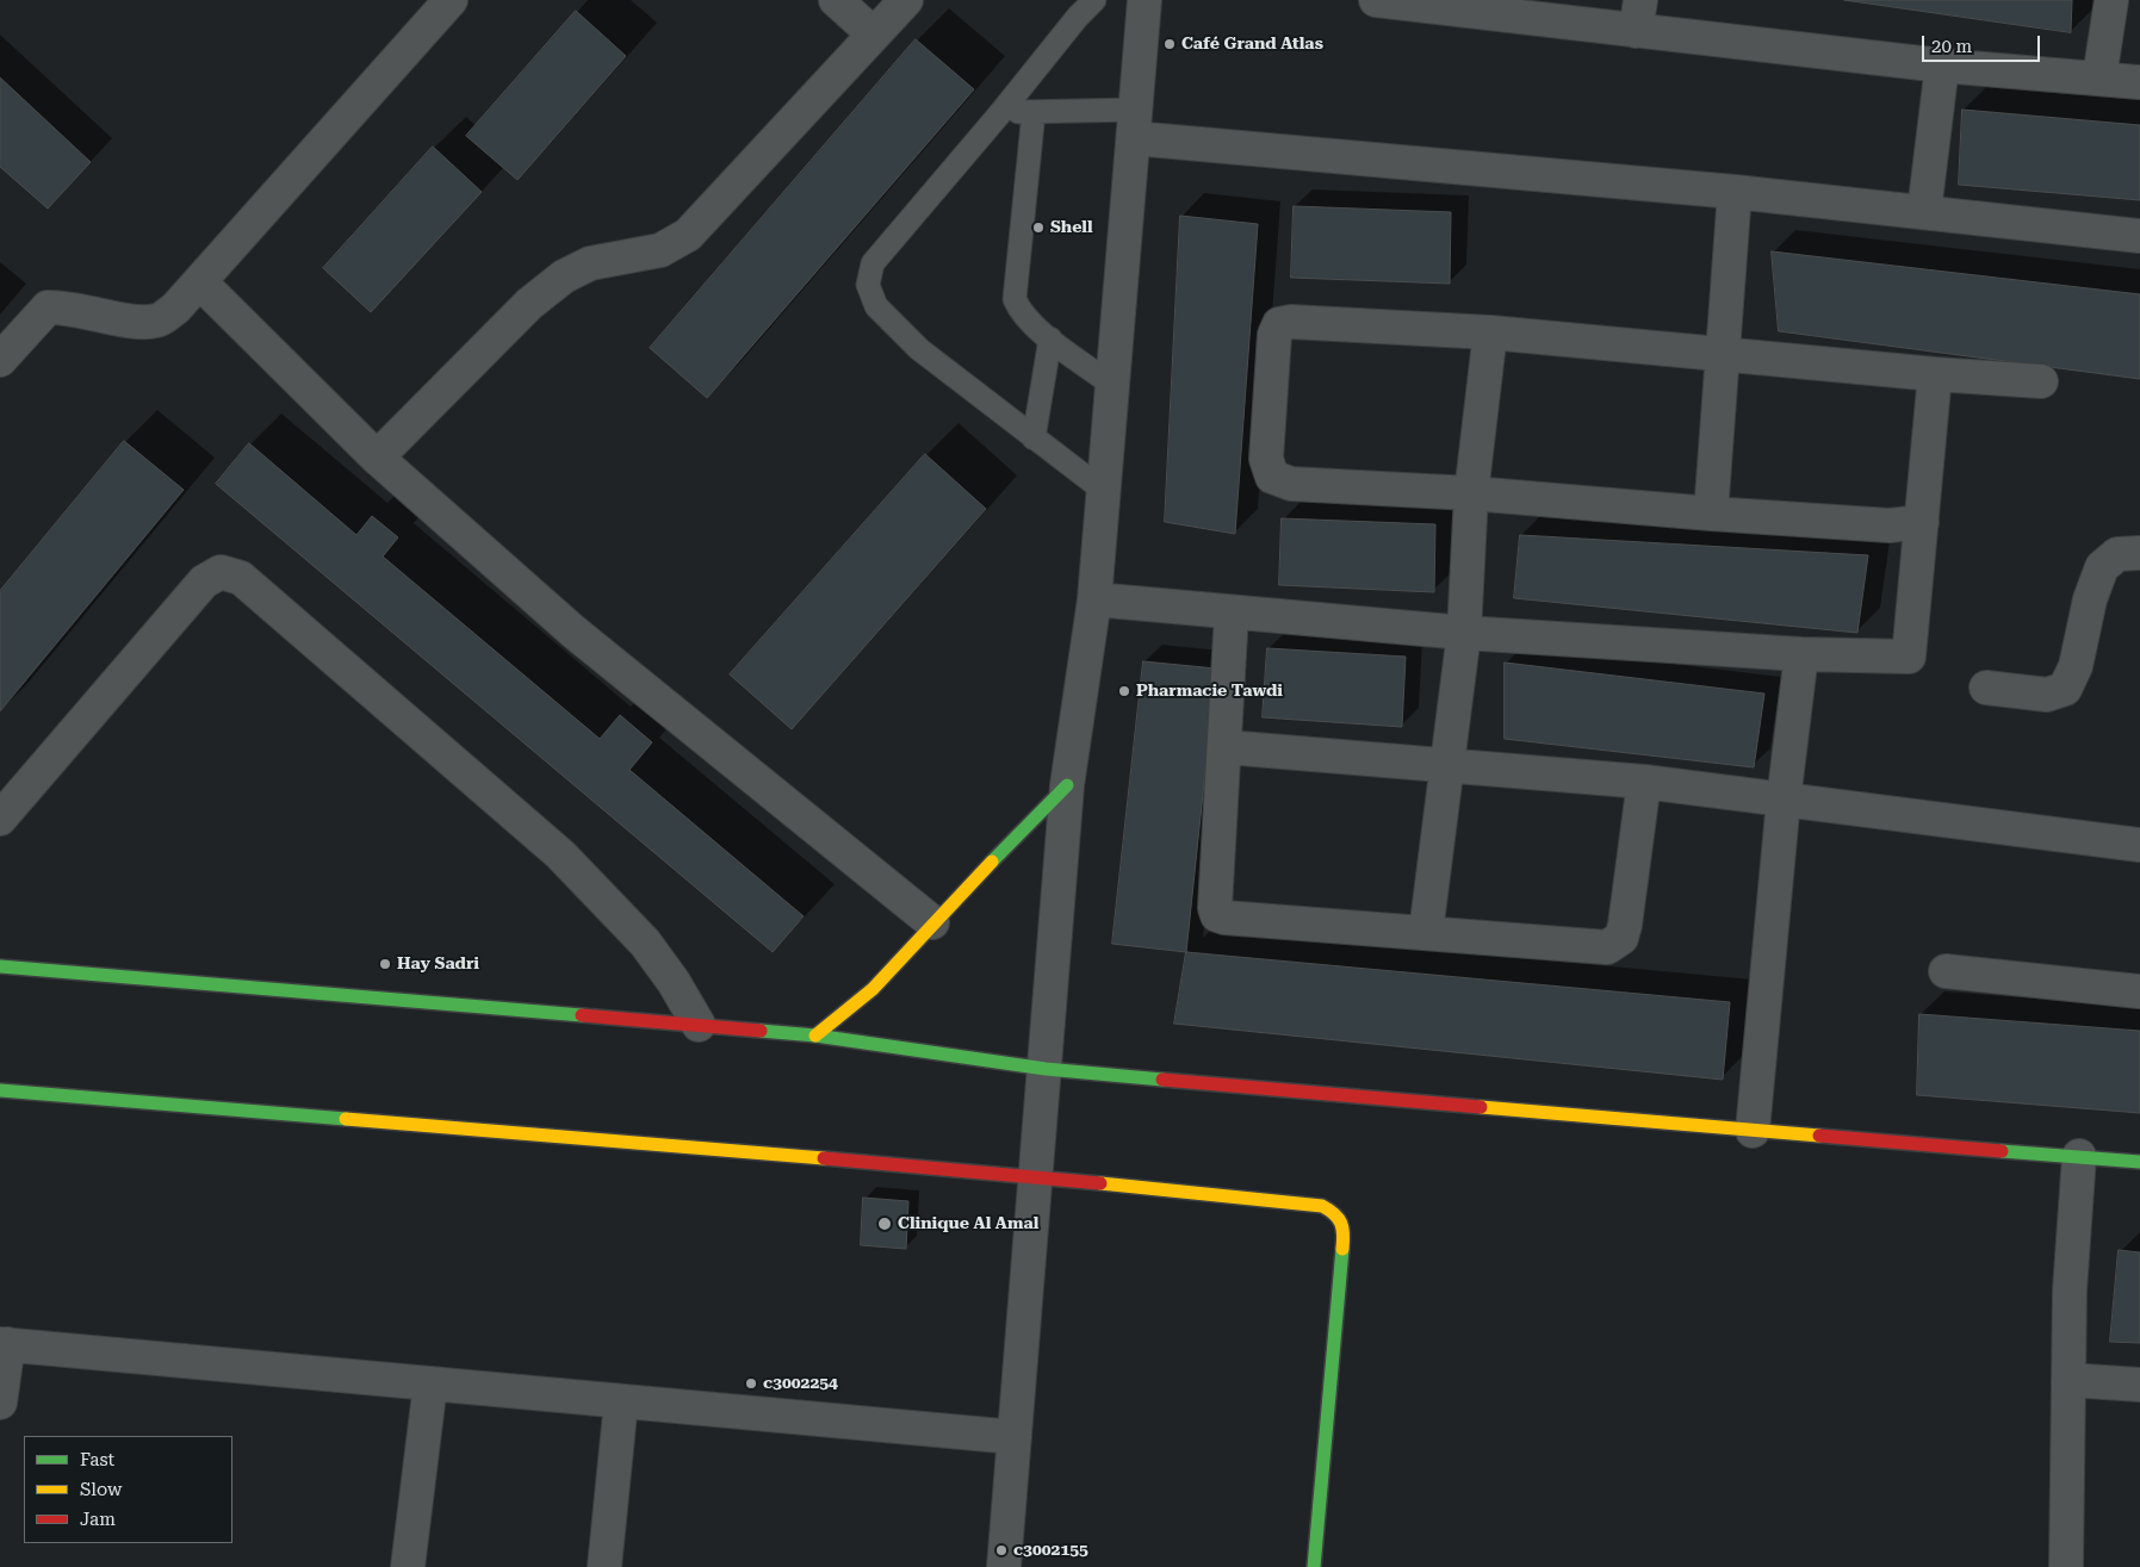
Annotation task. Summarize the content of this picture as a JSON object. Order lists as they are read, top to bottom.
{
  "places": [
    "Café Grand Atlas",
    "Shell",
    "Pharmacie Tawdi",
    "Hay Sadri",
    "Clinique Al Amal",
    "c3002254",
    "c3002155"
  ],
  "legend": ["Fast", "Slow", "Jam"],
  "scale_bar": "20 m"
}
